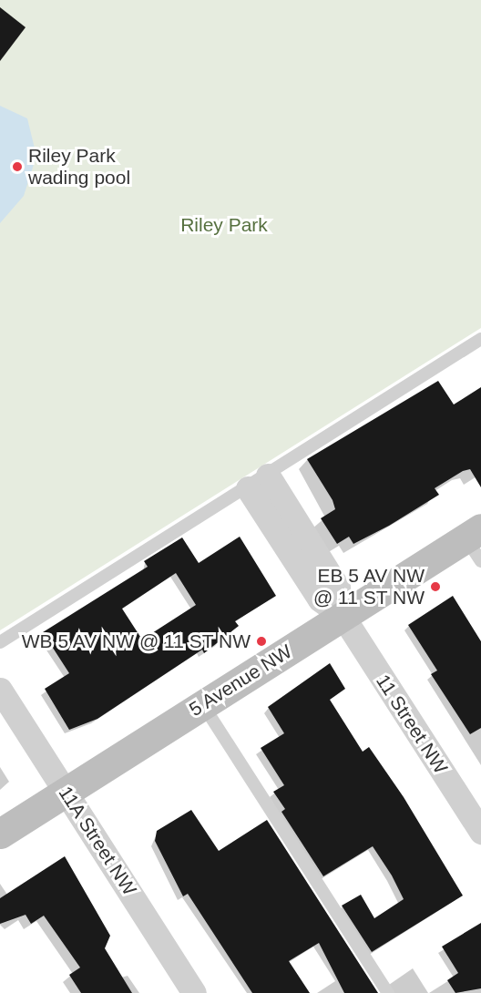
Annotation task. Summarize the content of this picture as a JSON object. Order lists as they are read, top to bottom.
{
  "streets": {
    "street": ["5 Avenue NW", "11 Street NW", "11A Street NW"]
  },
  "crossings": [
    ["5 Avenue NW", "11 Street NW"],
    ["5 Avenue NW", "11A Street NW"]
  ],
  "parks": ["Riley Park"],
  "places": ["Riley Park wading pool", "EB 5 AV NW @ 11 ST NW", "WB 5 AV NW @ 11 ST NW"]
}
